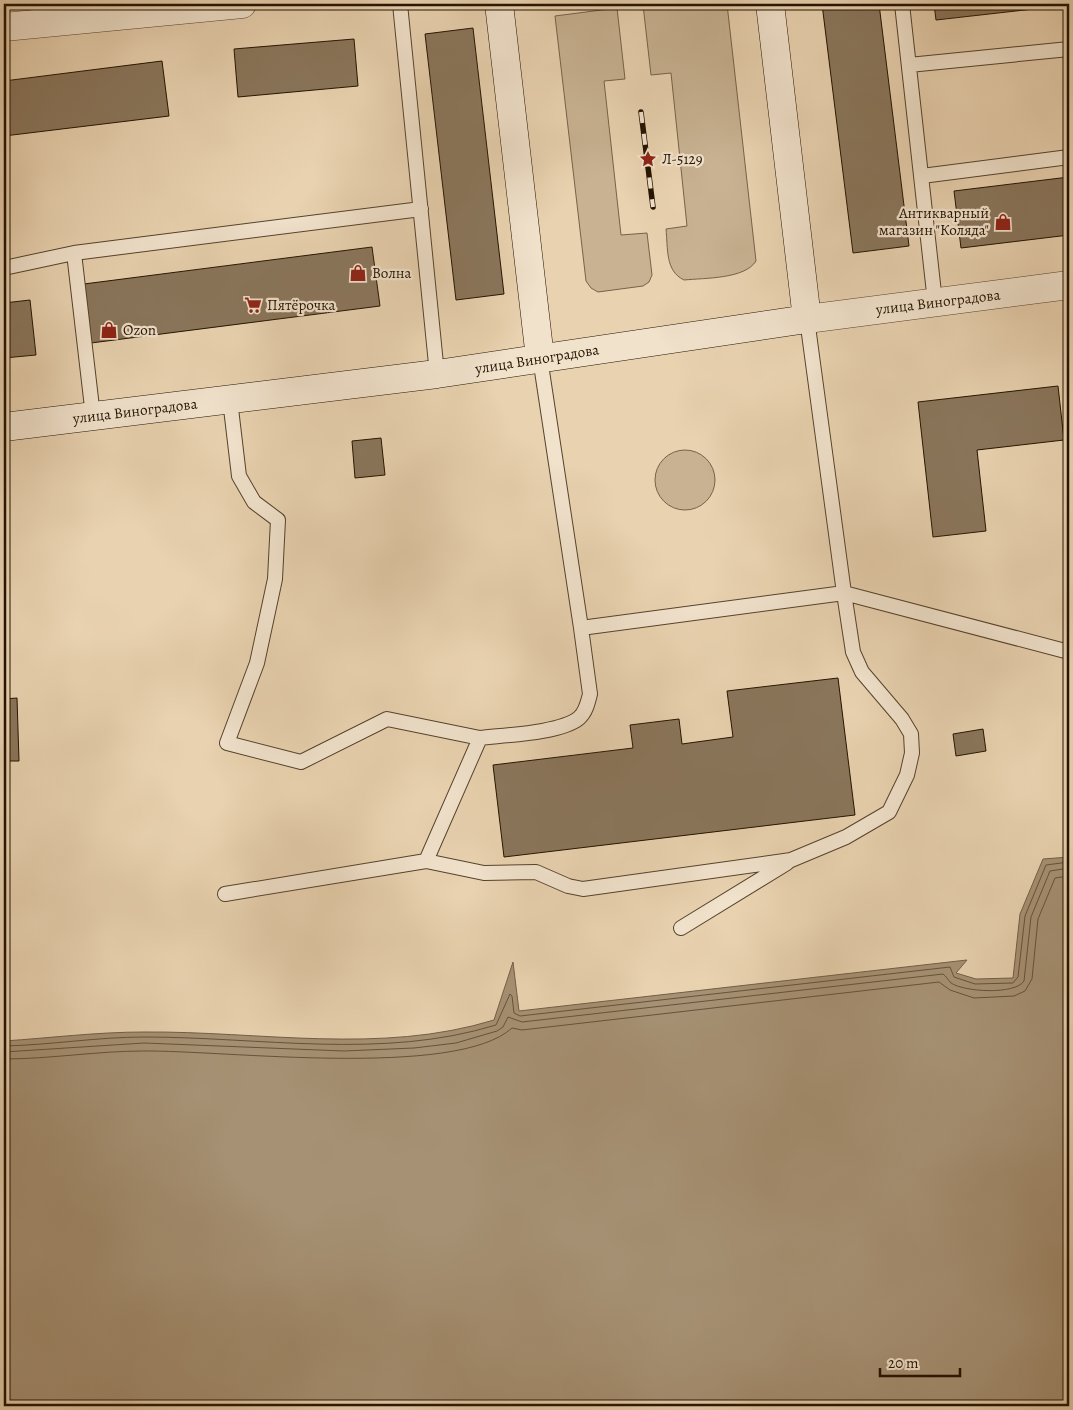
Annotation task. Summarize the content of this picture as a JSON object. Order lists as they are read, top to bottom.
{
  "streets": {
    "street": ["улица Виноградова"]
  },
  "places": {
    "place": ["Л-5129"],
    "shop": ["Антикварный магазин \"Коляда\"", "Волна", "Ozon"],
    "supermarket": ["Пятёрочка"]
  },
  "scale_bar": "20 m"
}
